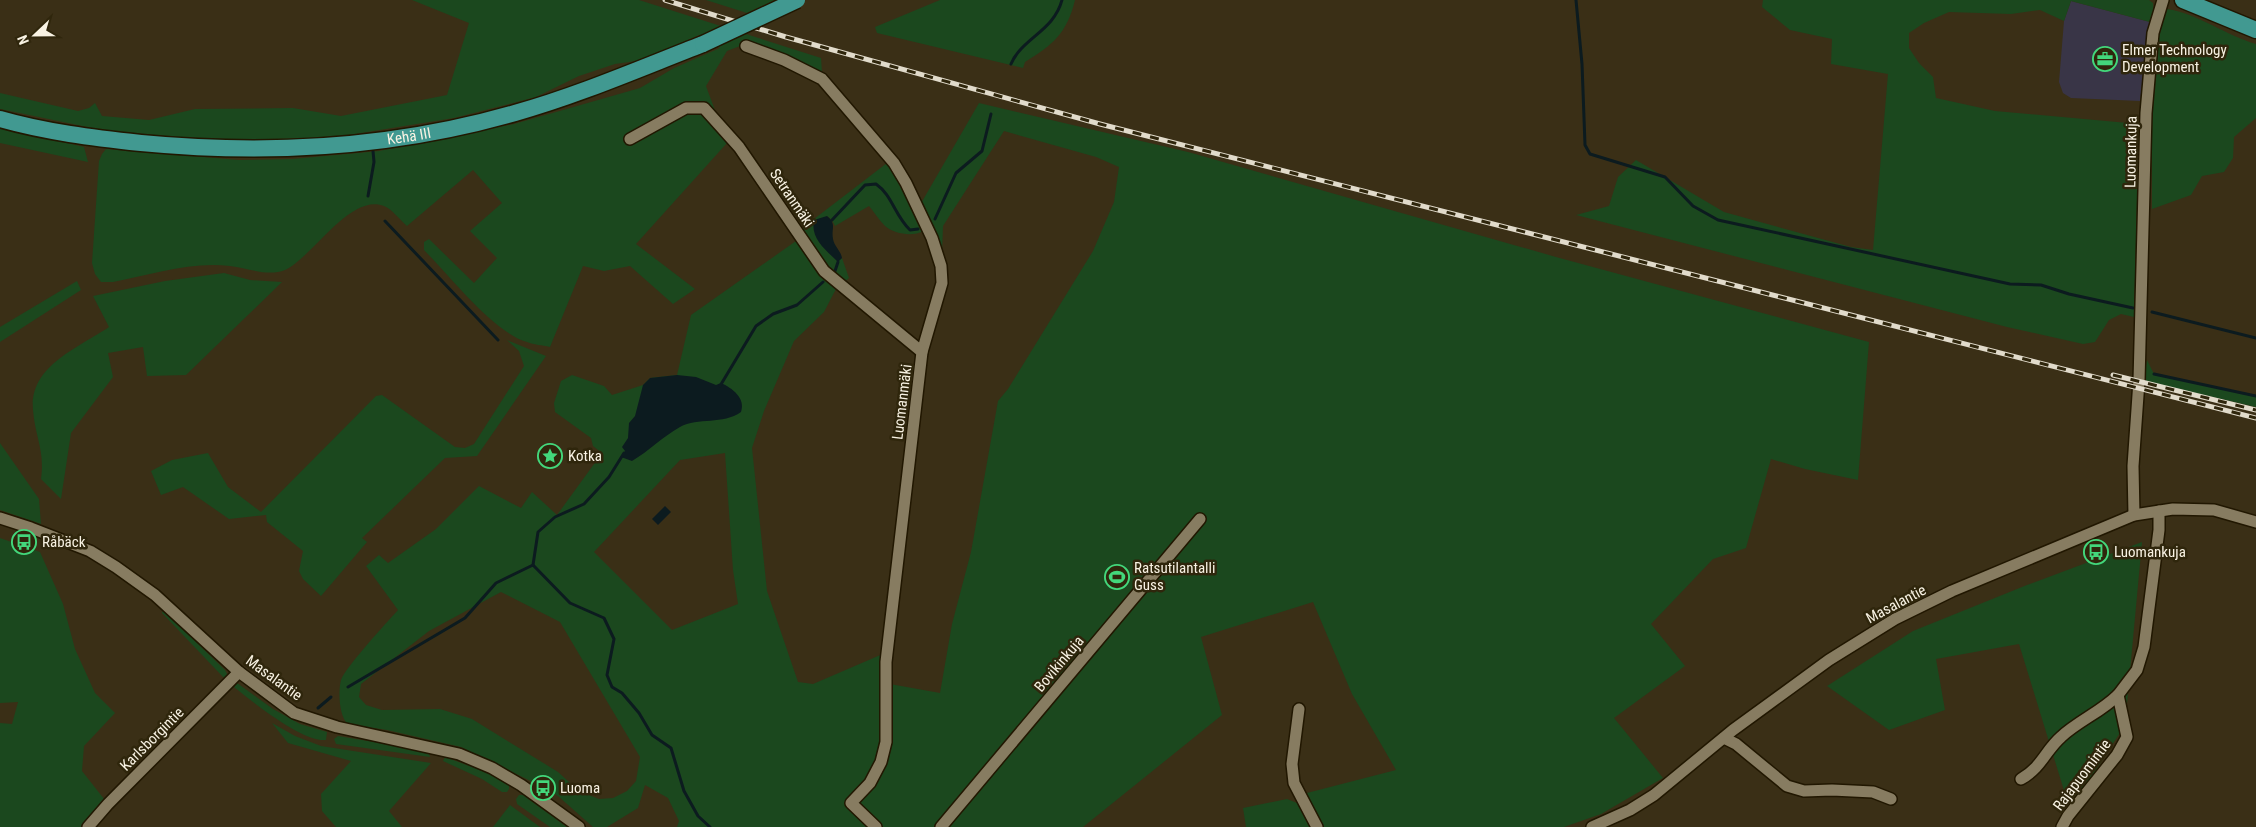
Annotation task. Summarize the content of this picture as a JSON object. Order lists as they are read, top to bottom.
{
  "streets": {
    "highway": ["Kehä III"],
    "street": [
      "Luomankuja",
      "Setranmäki",
      "Luomanmäki",
      "Masalantie",
      "Bovikinkuja",
      "Karlsborgintie",
      "Rajapuomintie"
    ]
  },
  "crossings": [
    ["Luomankuja", "Masalantie"],
    ["Setranmäki", "Luomanmäki"],
    ["Masalantie", "Karlsborgintie"]
  ],
  "places": {
    "office": ["Elmer Technology Development"],
    "place": ["Kotka"],
    "bus stop": ["Råbäck", "Luomankuja", "Luoma"],
    "sports": ["Ratsutilantalli Guss"]
  },
  "north": "left"
}
